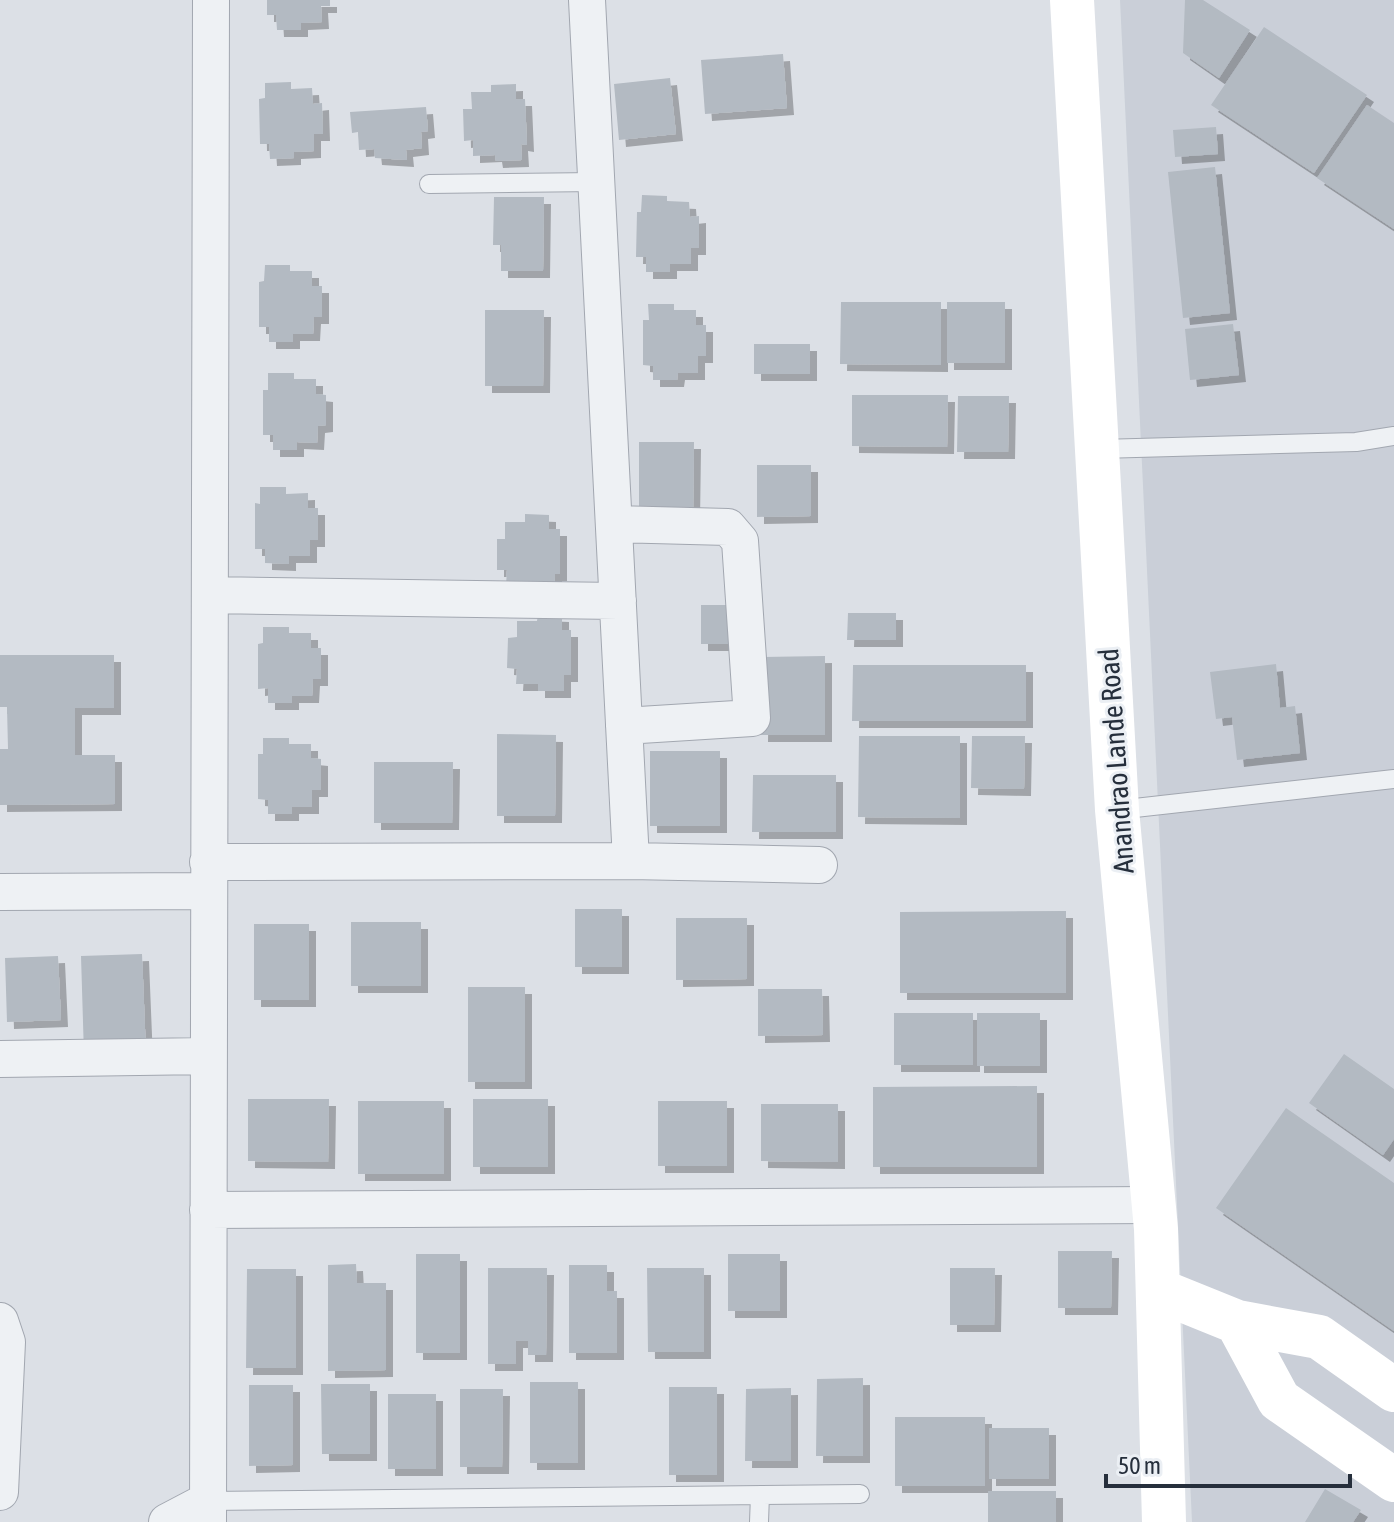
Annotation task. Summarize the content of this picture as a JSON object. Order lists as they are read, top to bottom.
{
  "streets": {
    "main road": ["Anandrao Lande Road"]
  },
  "scale_bar": "50 m"
}
